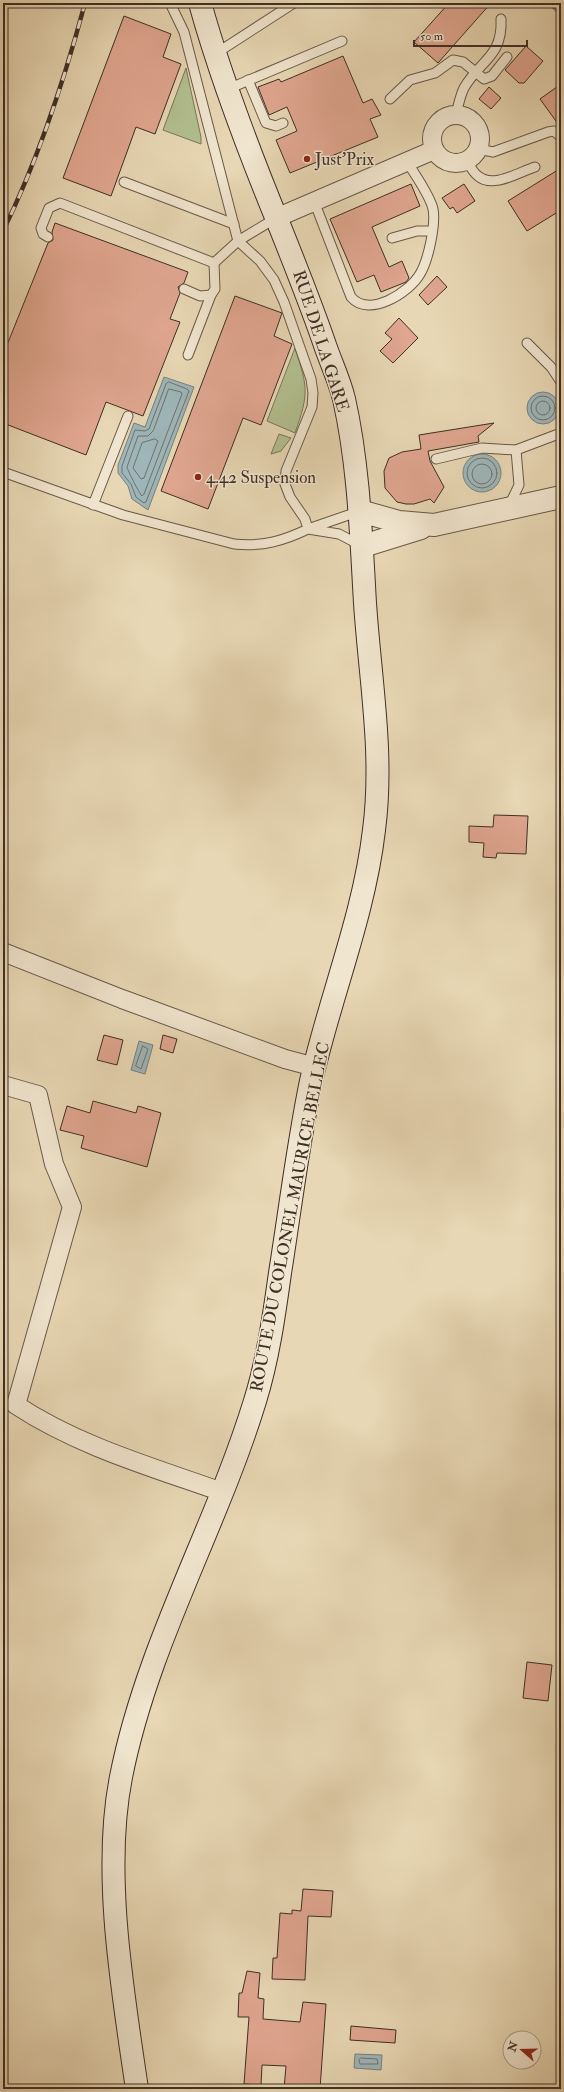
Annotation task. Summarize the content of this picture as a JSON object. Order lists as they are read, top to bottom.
{
  "streets": {
    "main road": ["RUE DE LA GARE", "ROUTE DU COLONEL MAURICE BELLEC"]
  },
  "crossings": [
    ["RUE DE LA GARE", "ROUTE DU COLONEL MAURICE BELLEC"]
  ],
  "places": ["Just’Prix", "4.42 Suspension"],
  "scale_bar": "50 m",
  "north": "left"
}
